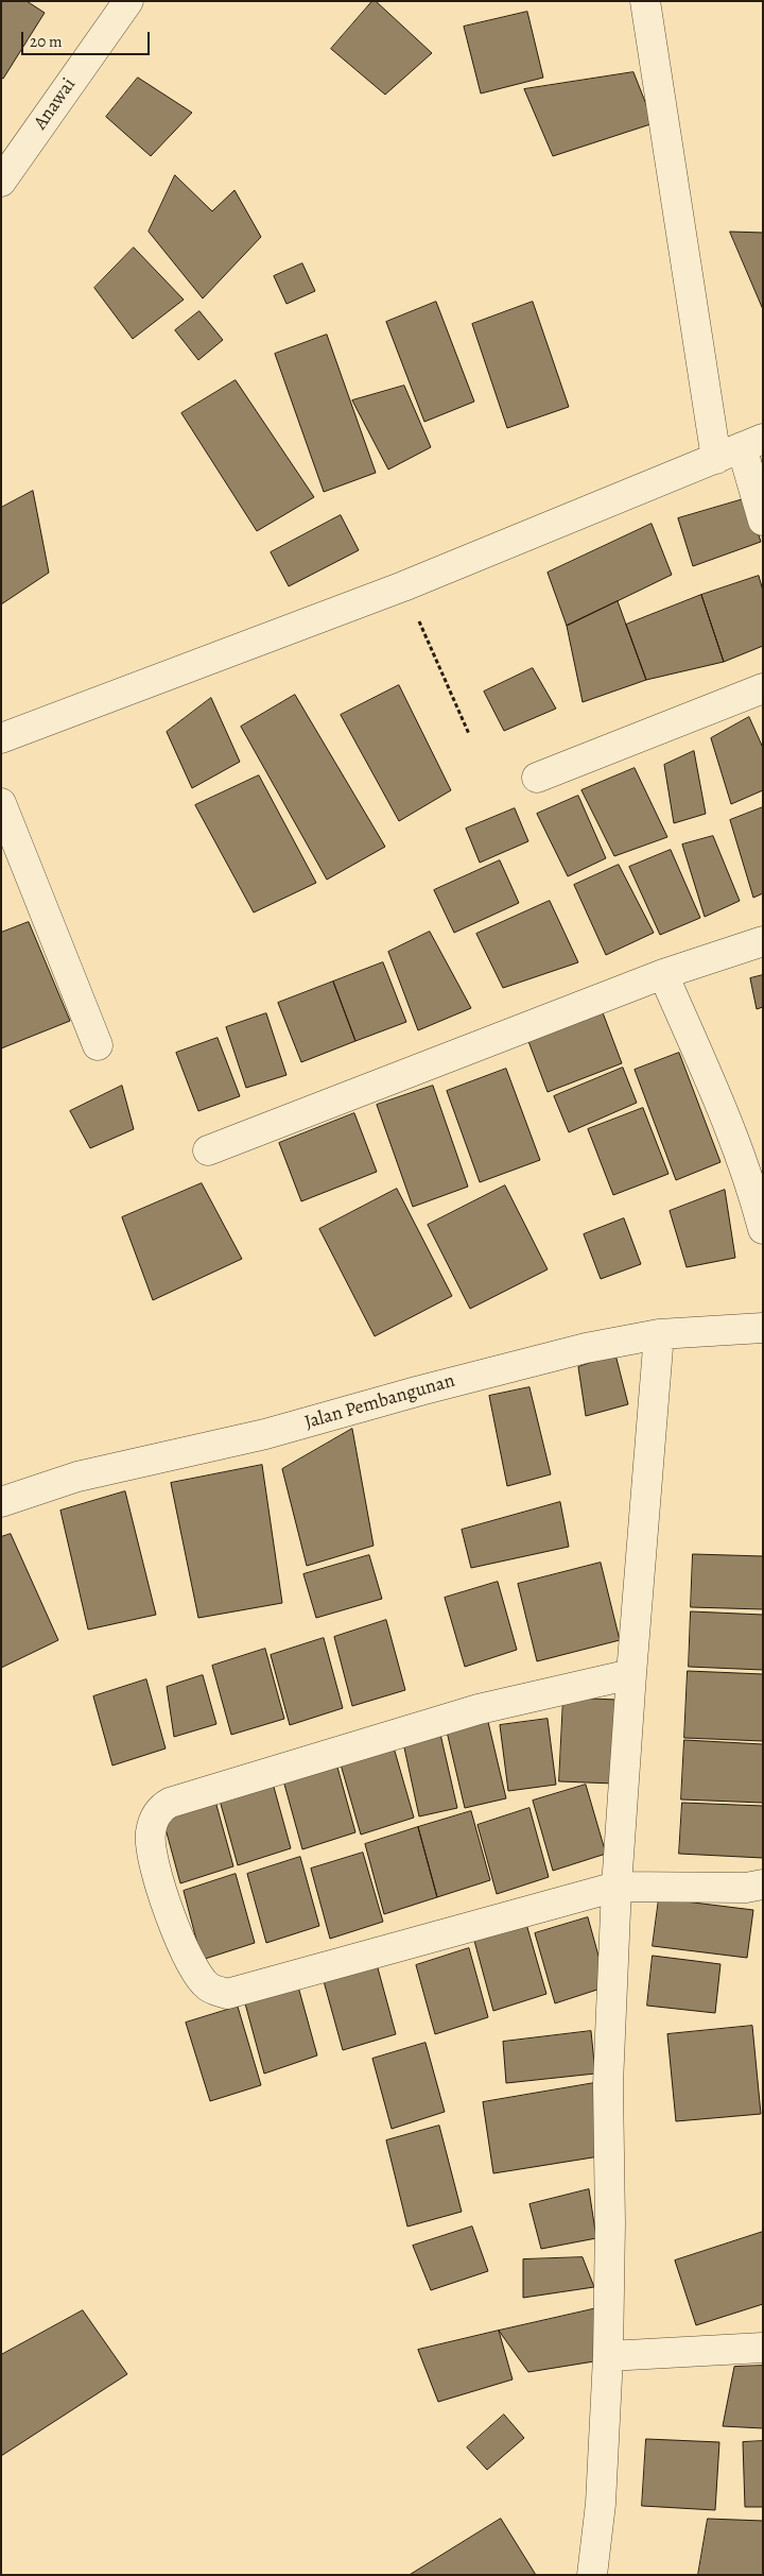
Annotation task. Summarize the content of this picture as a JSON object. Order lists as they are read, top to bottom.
{
  "streets": {
    "street": ["Anawai", "Jalan Pembangunan"]
  },
  "scale_bar": "20 m"
}
